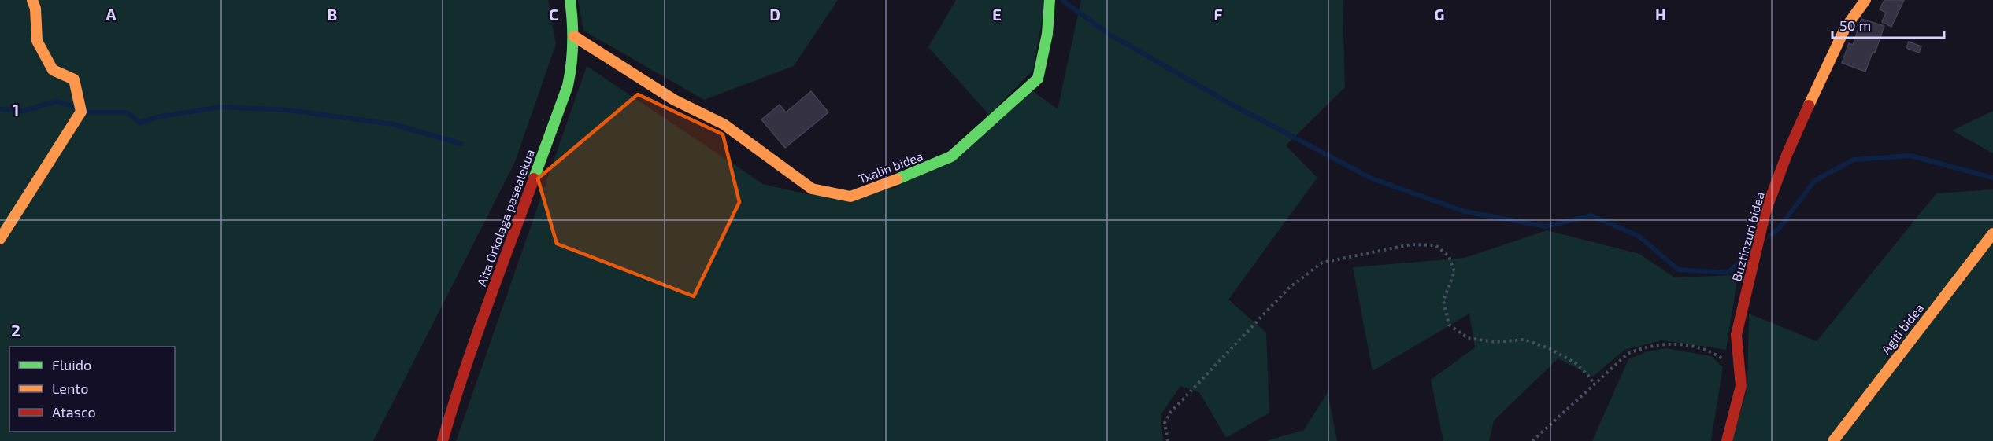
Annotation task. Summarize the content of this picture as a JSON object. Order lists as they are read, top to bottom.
{
  "streets": {
    "street": [
      "Txalin bidea",
      "Aita Orkolaga pasealekua",
      "Buztinzuri bidea",
      "Agiti bidea"
    ]
  },
  "crossings": [
    ["Txalin bidea", "Aita Orkolaga pasealekua"]
  ],
  "legend": ["Fluido", "Lento", "Atasco"],
  "scale_bar": "50 m",
  "grid": {
    "columns": [
      "A",
      "B",
      "C",
      "D",
      "E",
      "F",
      "G",
      "H"
    ],
    "rows": ["1", "2"]
  }
}
